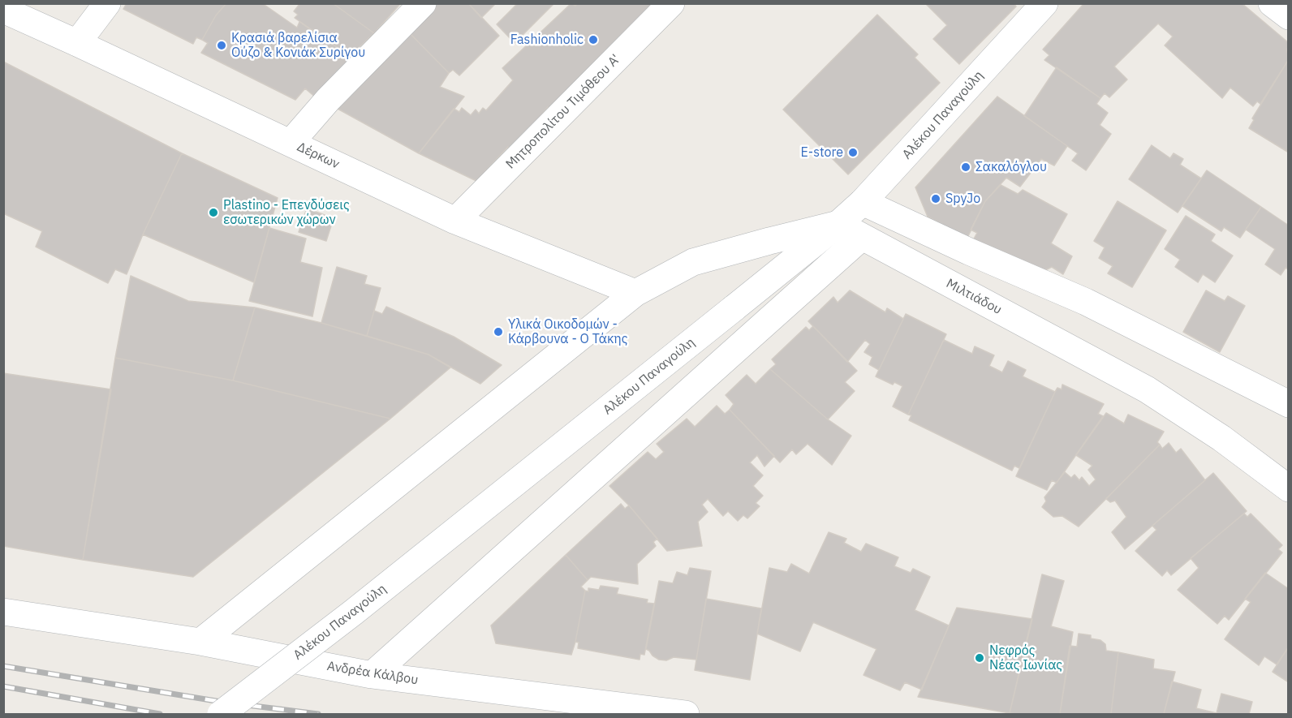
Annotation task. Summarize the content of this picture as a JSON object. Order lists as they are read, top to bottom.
{
  "streets": {
    "street": [
      "Μητροπολίτου Τιμόθεου Α'",
      "Αλέκου Παναγούλη",
      "Δέρκων",
      "Μιλτιάδου",
      "Ανδρέα Κάλβου"
    ]
  },
  "crossings": [
    ["Μητροπολίτου Τιμόθεου Α'", "Δέρκων"],
    ["Αλέκου Παναγούλη", "Μιλτιάδου"]
  ],
  "places": [
    "Fashionholic",
    "Κρασιά βαρελίσια Ούζο & Κονιάκ Συρίγου",
    "E-store",
    "Σακαλόγλου",
    "SpyJo",
    "Plastino - Επενδύσεις εσωτερικών χώρων",
    "Υλικά Οικοδομών - Κάρβουνα - Ο Τάκης",
    "Νεφρός Νέας Ιωνίας"
  ]
}
